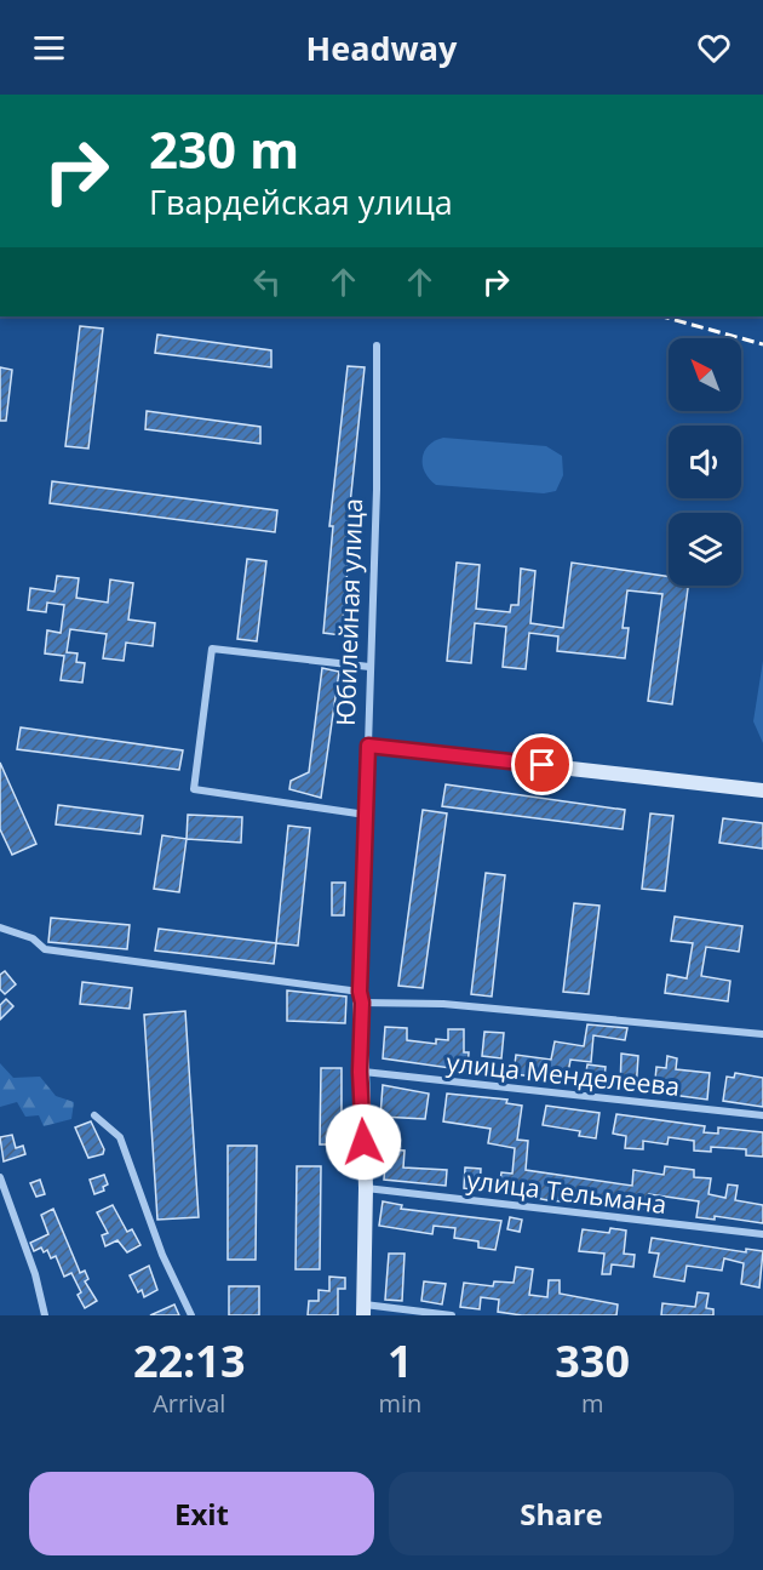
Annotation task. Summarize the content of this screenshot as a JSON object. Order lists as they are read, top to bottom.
{
  "streets": {
    "street": ["Юбилейная улица", "улица Менделеева", "улица Тельмана"]
  },
  "crossings": [
    ["Юбилейная улица", "улица Менделеева"],
    ["Юбилейная улица", "улица Тельмана"]
  ],
  "north": "top left",
  "page": {
    "header": "Headway",
    "turn": ["230 m", "Гвардейская улица"],
    "eta": [
      "22:13",
      "Arrival",
      "1",
      "min",
      "330",
      "m"
    ],
    "buttons": ["Exit", "Share"]
  }
}
